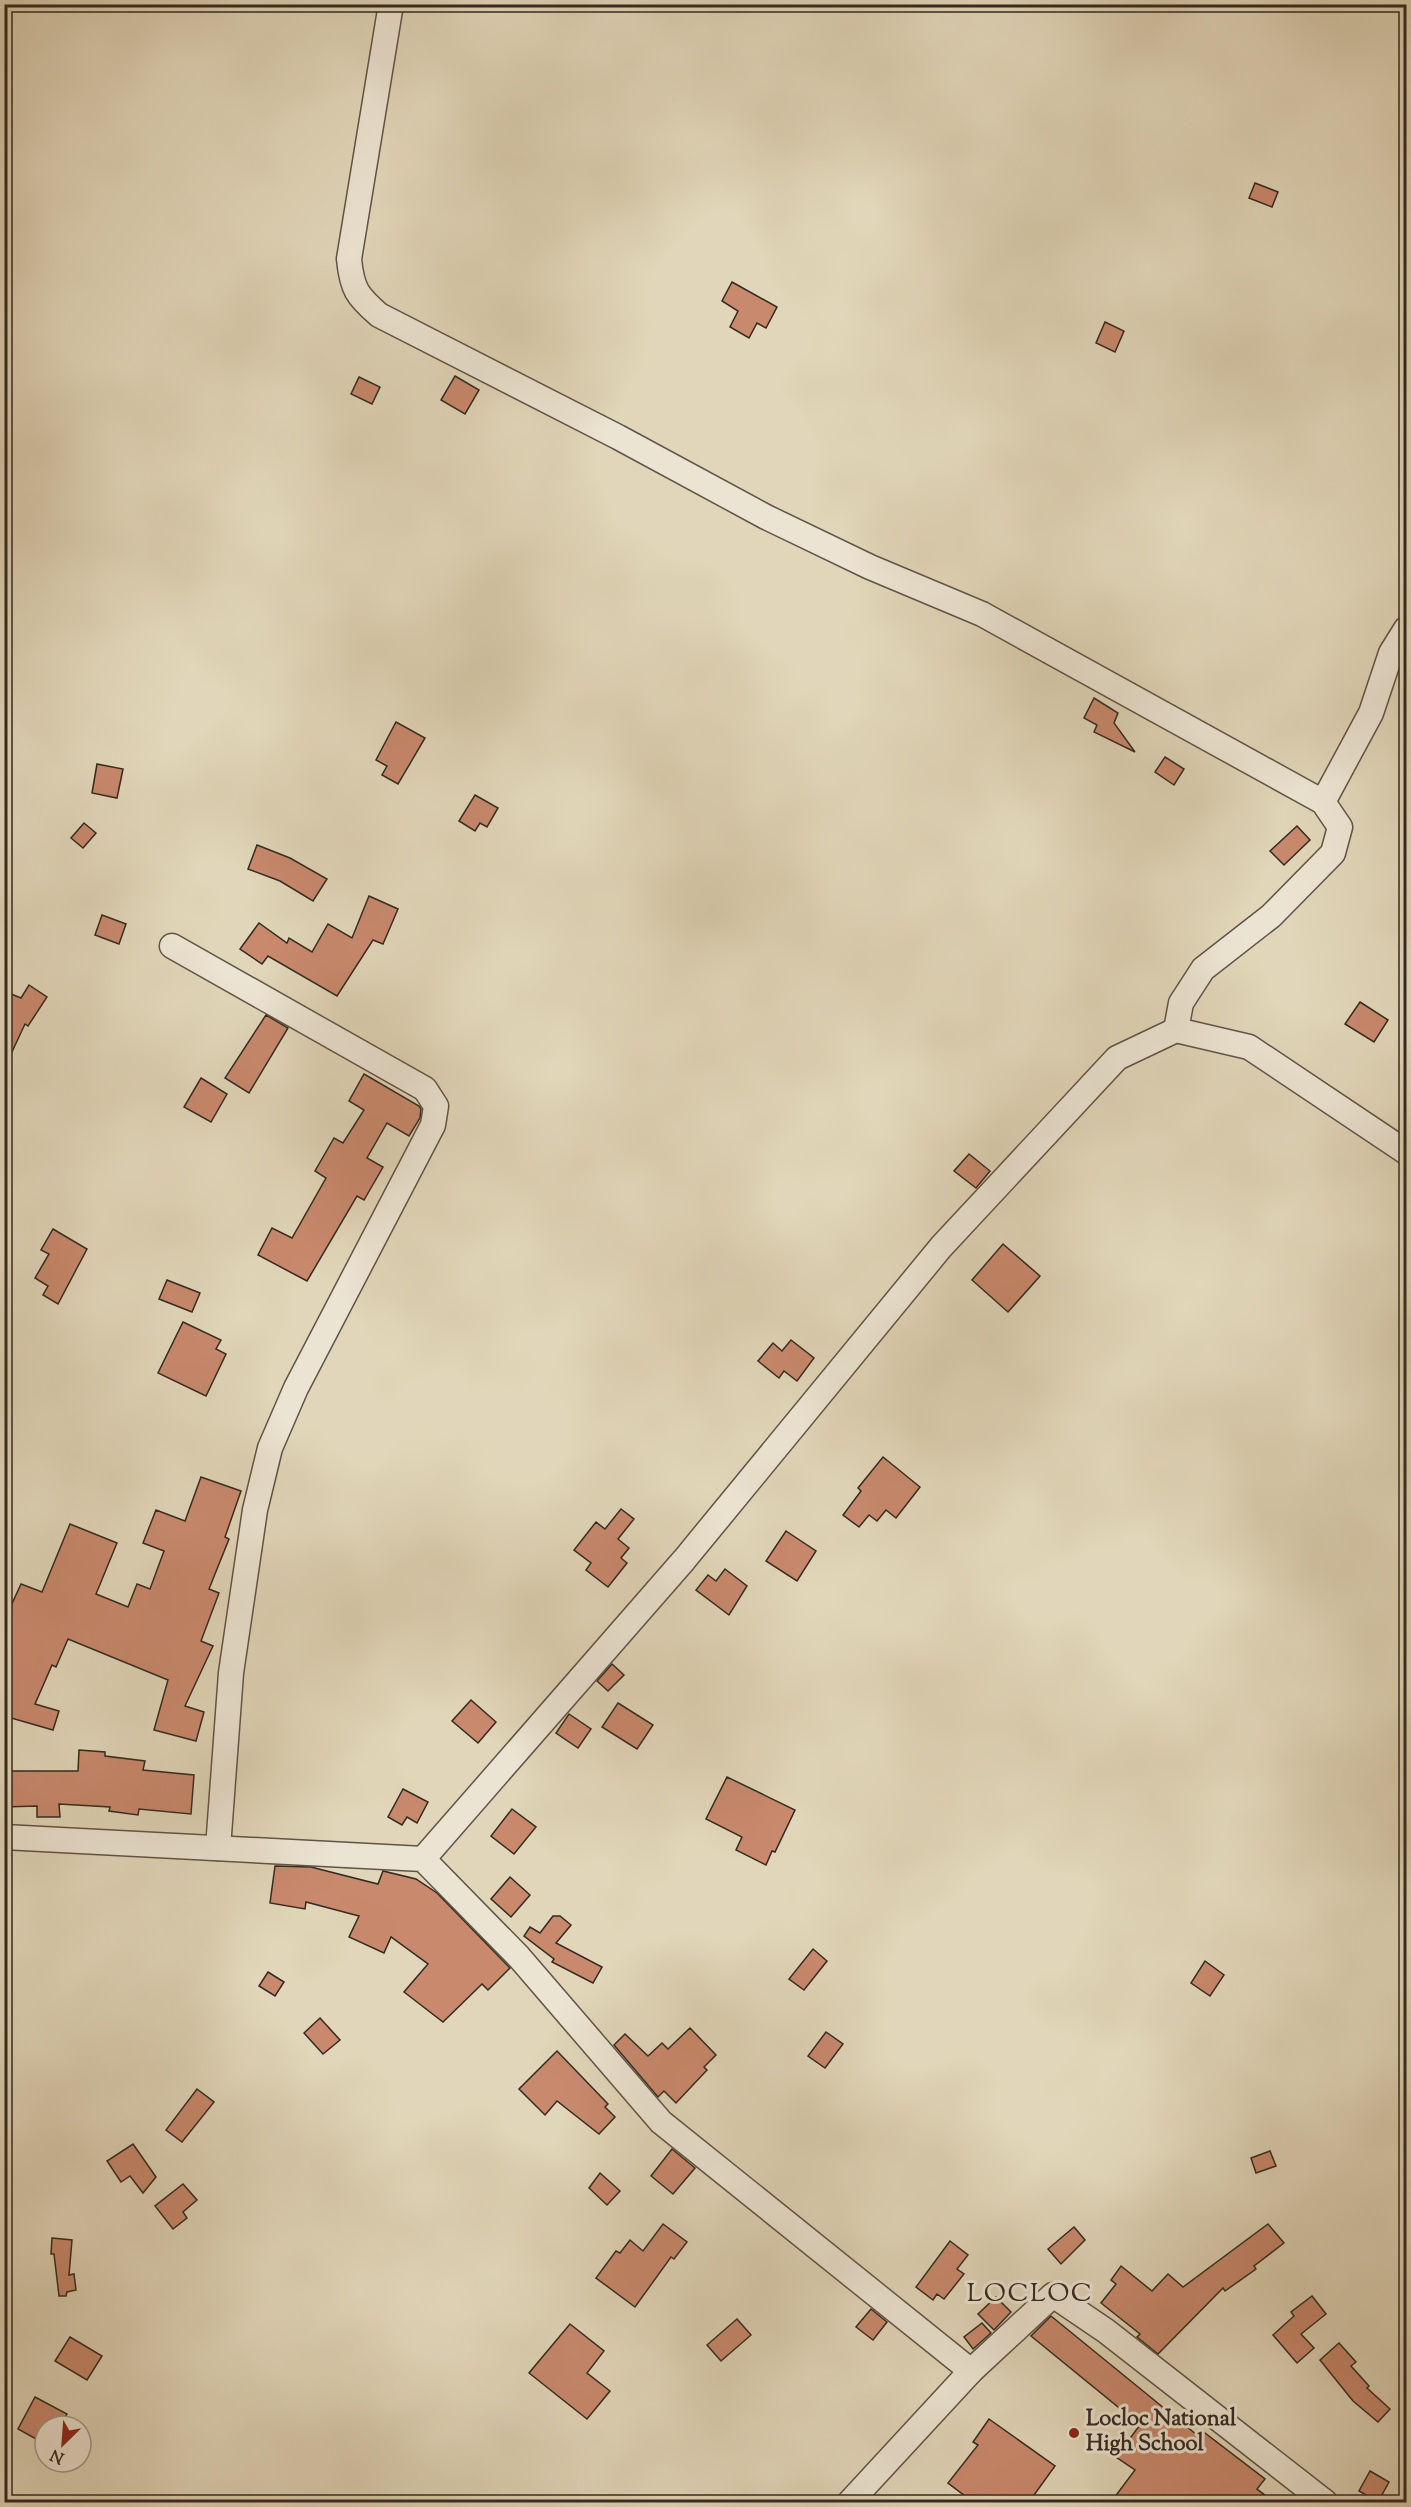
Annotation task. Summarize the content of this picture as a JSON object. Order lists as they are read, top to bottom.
{
  "districts": ["LOCLOC"],
  "places": ["Locloc National High School"],
  "north": "bottom left"
}
